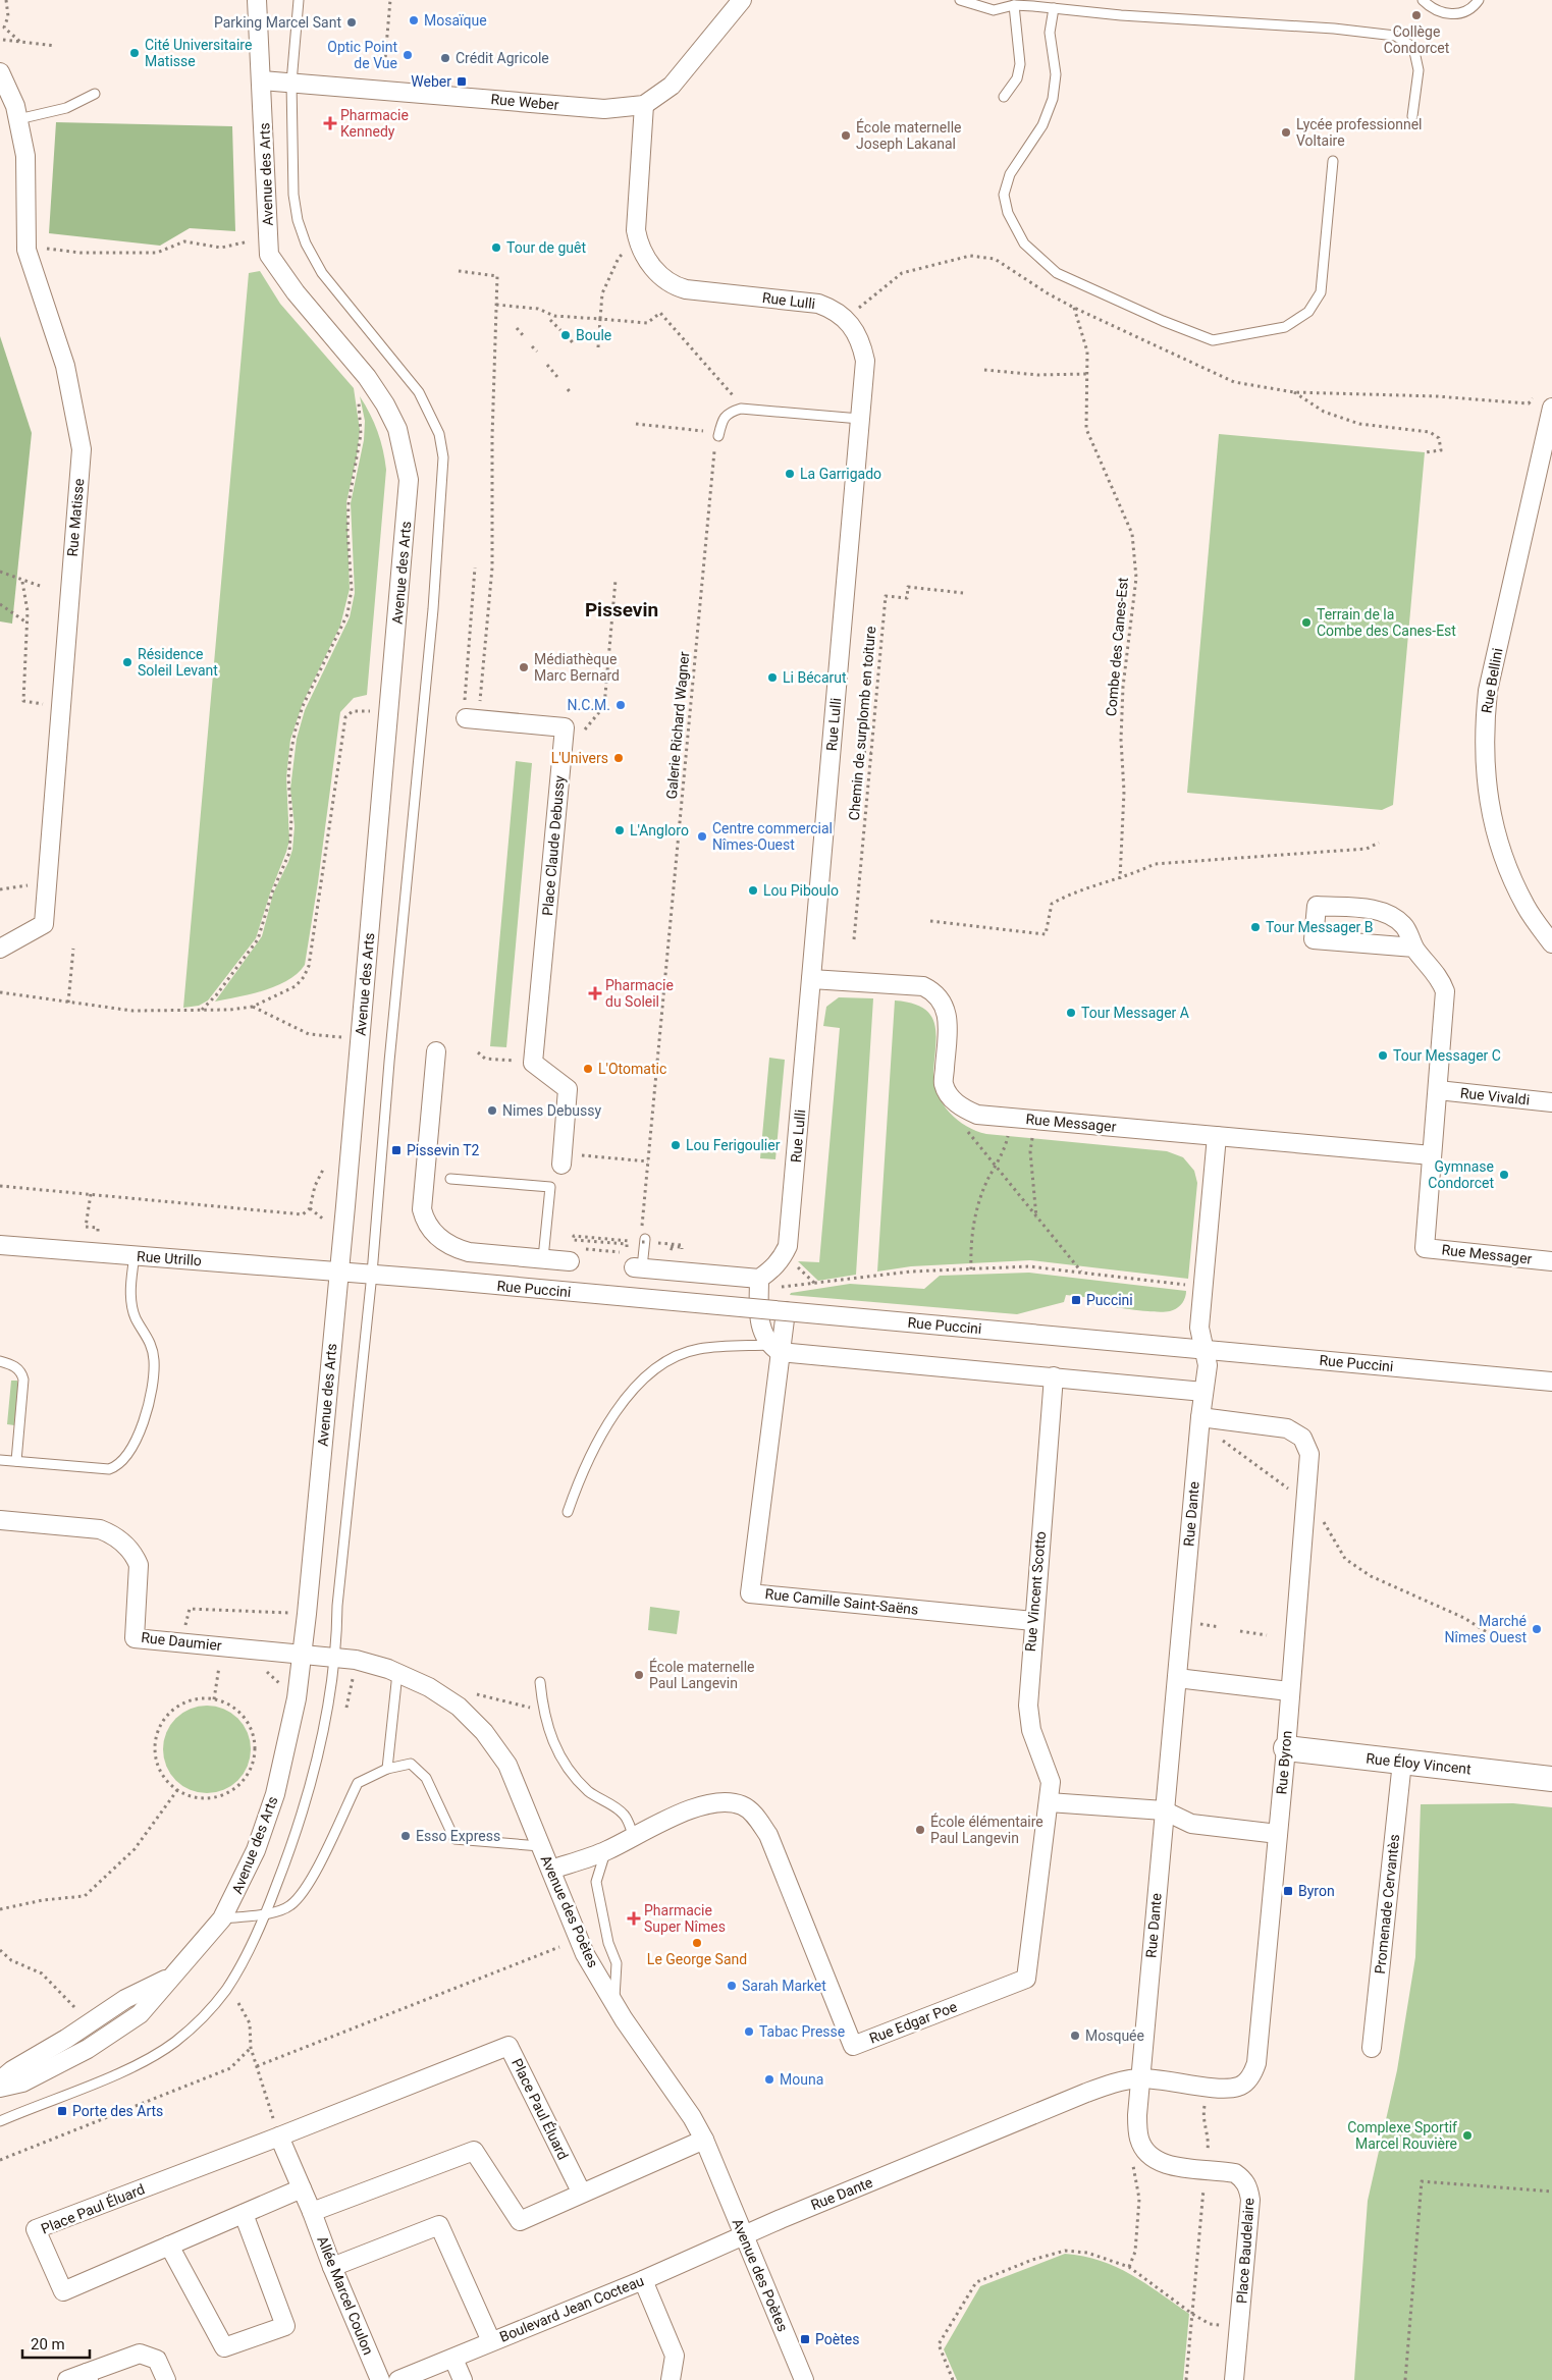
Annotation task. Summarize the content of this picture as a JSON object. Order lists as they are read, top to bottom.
{
  "streets": {
    "street": [
      "Rue Weber",
      "Avenue des Arts",
      "Rue Lulli",
      "Rue Matisse",
      "Rue Bellini",
      "Place Claude Debussy",
      "Rue Vivaldi",
      "Rue Messager",
      "Rue Utrillo",
      "Rue Puccini",
      "Rue Dante",
      "Rue Vincent Scotto",
      "Rue Camille Saint-Saëns",
      "Rue Daumier",
      "Rue Byron",
      "Rue Éloy Vincent",
      "Promenade Cervantès",
      "Avenue des Poètes",
      "Rue Edgar Poe",
      "Place Paul Éluard",
      "Place Baudelaire",
      "Allée Marcel Coulon",
      "Boulevard Jean Cocteau"
    ],
    "path": ["Combe des Canes-Est", "Chemin de surplomb en toiture", "Galerie Richard Wagner"]
  },
  "crossings": [
    ["Rue Weber", "Avenue des Arts"],
    ["Rue Weber", "Rue Lulli"],
    ["Avenue des Arts", "Rue Utrillo"],
    ["Avenue des Arts", "Rue Puccini"],
    ["Avenue des Arts", "Rue Daumier"],
    ["Avenue des Arts", "Avenue des Poètes"],
    ["Rue Vivaldi", "Rue Messager"],
    ["Rue Messager", "Rue Dante"],
    ["Rue Utrillo", "Rue Puccini"],
    ["Rue Puccini", "Rue Dante"],
    ["Rue Puccini", "Rue Camille Saint-Saëns"],
    ["Rue Dante", "Rue Byron"],
    ["Rue Dante", "Avenue des Poètes"],
    ["Rue Dante", "Boulevard Jean Cocteau"],
    ["Rue Vincent Scotto", "Rue Camille Saint-Saëns"],
    ["Rue Vincent Scotto", "Rue Edgar Poe"],
    ["Rue Daumier", "Avenue des Poètes"],
    ["Rue Byron", "Rue Éloy Vincent"],
    ["Rue Éloy Vincent", "Promenade Cervantès"],
    ["Avenue des Poètes", "Rue Edgar Poe"],
    ["Avenue des Poètes", "Boulevard Jean Cocteau"]
  ],
  "districts": ["Pissevin"],
  "places": {
    "other": [
      "Collège Condorcet",
      "Mosaïque",
      "Parking Marcel Sant",
      "Cité Universitaire Matisse",
      "Optic Point de Vue",
      "Crédit Agricole",
      "Lycée professionnel Voltaire",
      "École maternelle Joseph Lakanal",
      "Tour de guêt",
      "Boule",
      "La Garrigado",
      "Terrain de la Combe des Canes-Est",
      "Résidence Soleil Levant",
      "Médiathèque Marc Bernard",
      "Li Bécarut",
      "N.C.M.",
      "L'Univers",
      "L'Angloro",
      "Centre commercial Nîmes-Ouest",
      "Lou Piboulo",
      "Tour Messager B",
      "Tour Messager A",
      "Tour Messager C",
      "L'Otomatic",
      "Nimes Debussy",
      "Lou Ferigoulier",
      "Gymnase Condorcet",
      "Marché Nîmes Ouest",
      "École maternelle Paul Langevin",
      "École élémentaire Paul Langevin",
      "Esso Express",
      "Le George Sand",
      "Sarah Market",
      "Tabac Presse",
      "Mosquée",
      "Mouna",
      "Complexe Sportif Marcel Rouvière"
    ],
    "transit": [
      "Weber",
      "Pissevin T2",
      "Puccini",
      "Byron",
      "Porte des Arts",
      "Poètes"
    ],
    "health": ["Pharmacie Kennedy", "Pharmacie du Soleil", "Pharmacie Super Nîmes"]
  },
  "scale_bar": "20 m"
}
